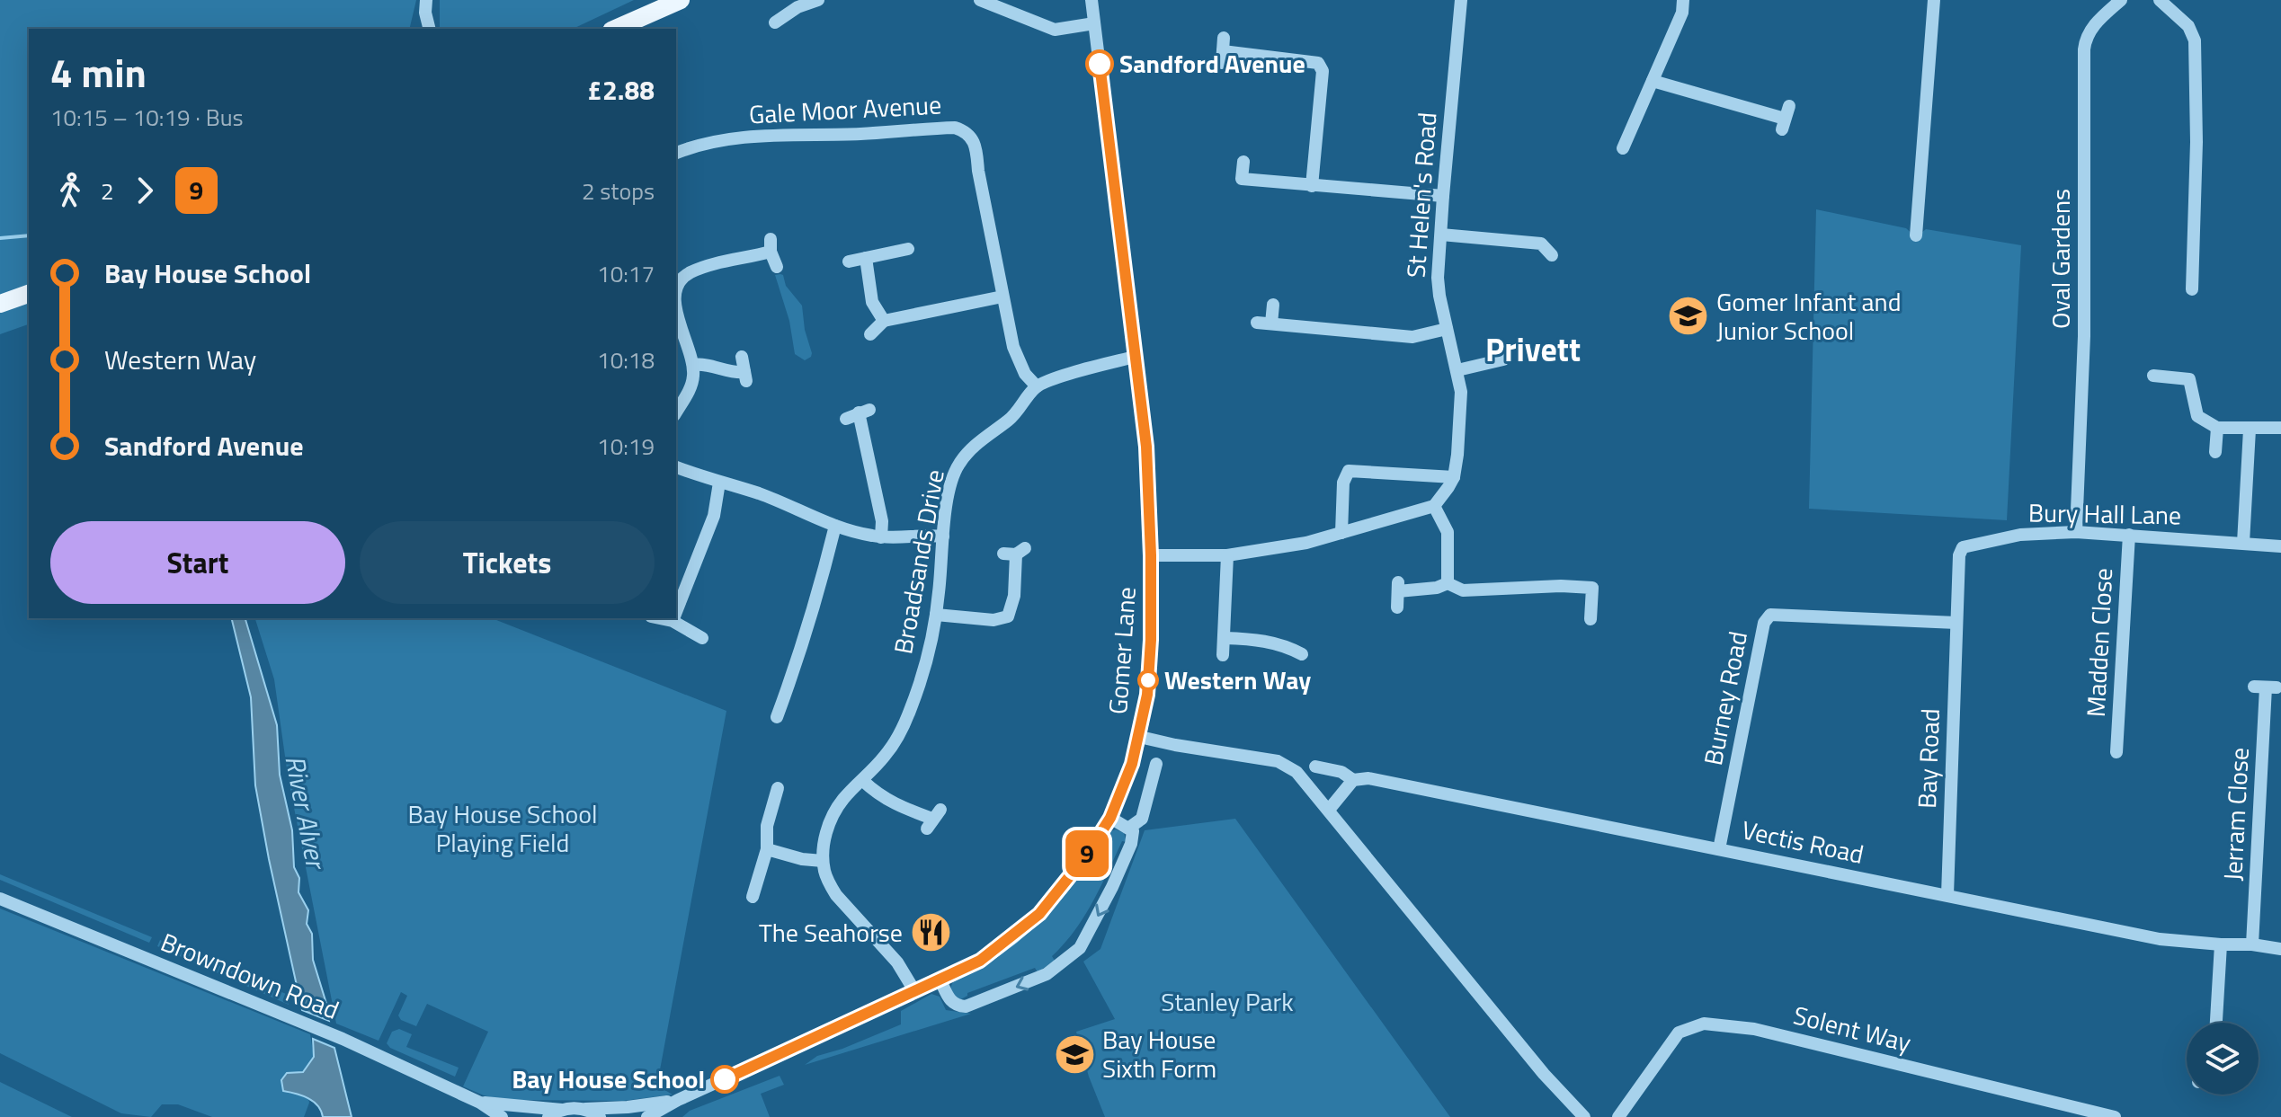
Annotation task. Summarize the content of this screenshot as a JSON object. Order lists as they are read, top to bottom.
{
  "streets": {
    "street": [
      "Gale Moor Avenue",
      "St Helen's Road",
      "Oval Gardens",
      "Bury Hall Lane",
      "Broadsands Drive",
      "Madden Close",
      "Gomer Lane",
      "Burney Road",
      "Bay Road",
      "Jerram Close",
      "Vectis Road",
      "Browndown Road",
      "Solent Way"
    ]
  },
  "crossings": [
    ["Gale Moor Avenue", "Broadsands Drive"],
    ["Oval Gardens", "Bury Hall Lane"],
    ["Bury Hall Lane", "Madden Close"],
    ["Bury Hall Lane", "Burney Road"],
    ["Bury Hall Lane", "Bay Road"],
    ["Gomer Lane", "Browndown Road"],
    ["Burney Road", "Bay Road"],
    ["Burney Road", "Vectis Road"],
    ["Bay Road", "Vectis Road"],
    ["Jerram Close", "Vectis Road"]
  ],
  "districts": ["Privett"],
  "water": ["River Alver"],
  "parks": ["Bay House School Playing Field", "Stanley Park"],
  "places": {
    "other": ["Sandford Avenue", "Western Way", "Bay House School"],
    "school or university": ["Gomer Infant and Junior School", "Bay House Sixth Form"],
    "restaurant": ["The Seahorse"]
  },
  "lines": ["bus line 9"],
  "page": {
    "on_map": "9",
    "heading": ["4 min", "10:15 – 10:19 · Bus", "£2.88"],
    "legs": ["2", "9", "2 stops"],
    "list": [
      {
        "name": "Bay House School",
        "value": "10:17"
      },
      {
        "name": "Western Way",
        "value": "10:18"
      },
      {
        "name": "Sandford Avenue",
        "value": "10:19"
      }
    ],
    "buttons": ["Start", "Tickets"]
  }
}
